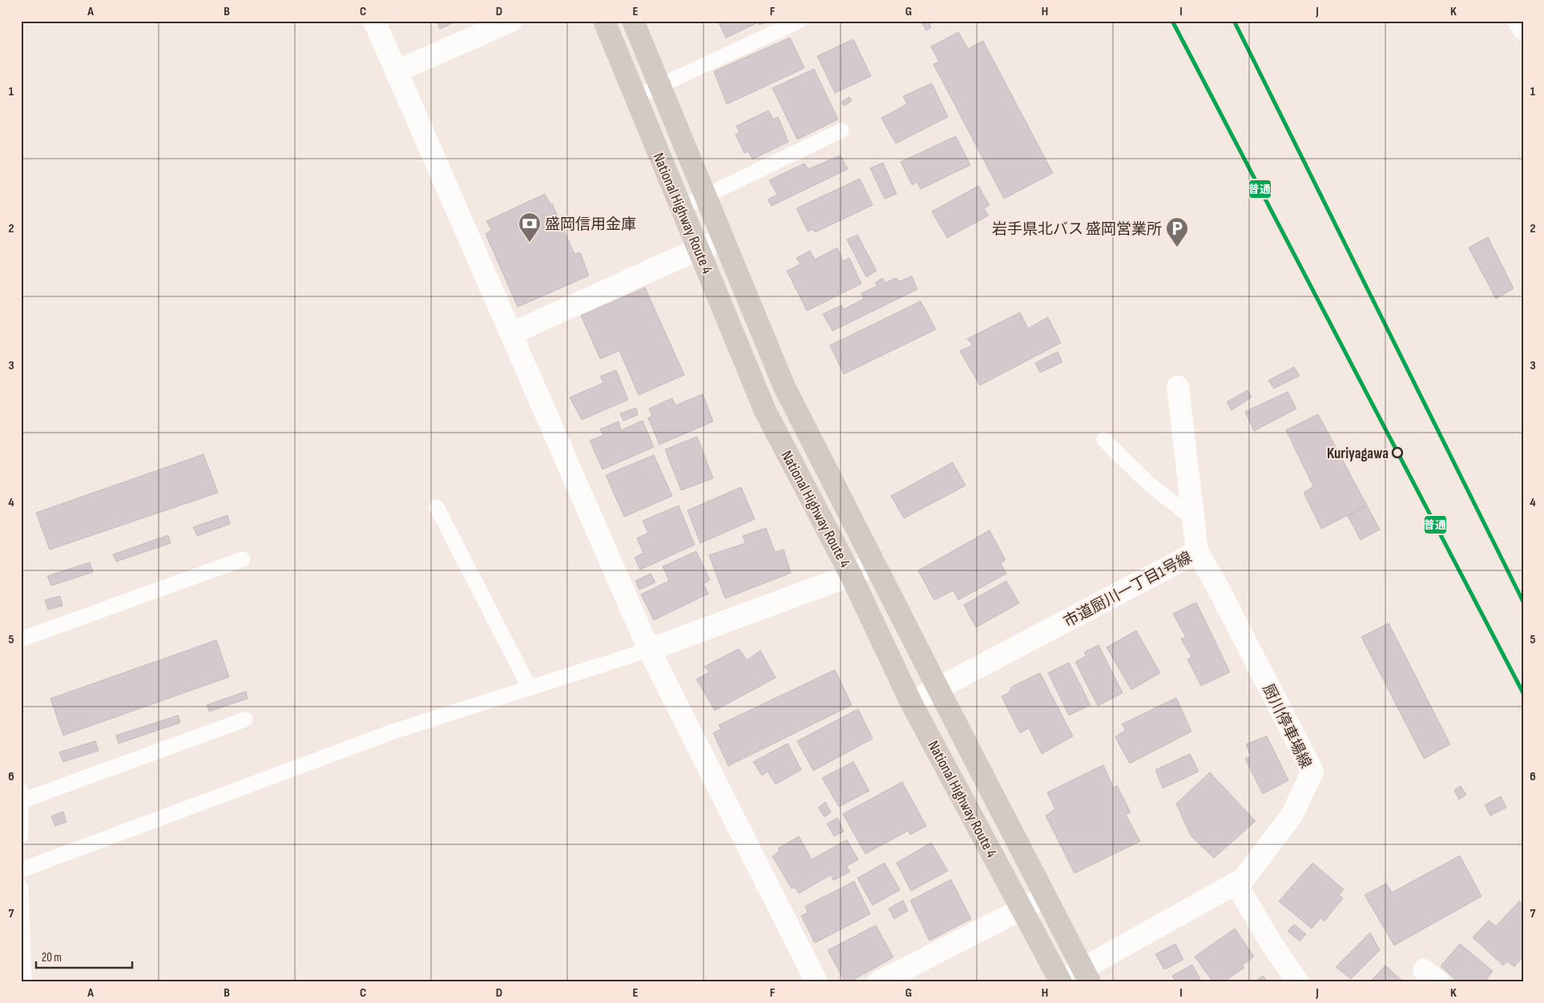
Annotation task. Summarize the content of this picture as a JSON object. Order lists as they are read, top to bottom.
{
  "streets": {
    "highway": ["National Highway Route 4"],
    "street": ["市道厨川一丁目1号線", "厨川停車場線"]
  },
  "crossings": [
    ["National Highway Route 4", "市道厨川一丁目1号線"],
    ["National Highway Route 4", "厨川停車場線"],
    ["市道厨川一丁目1号線", "厨川停車場線"]
  ],
  "places": {
    "bank": ["盛岡信用金庫"],
    "parking": ["岩手県北バス 盛岡営業所"],
    "other": ["Kuriyagawa"]
  },
  "lines": ["transit line 普通"],
  "scale_bar": "20 m",
  "grid": {
    "columns": [
      "A",
      "B",
      "C",
      "D",
      "E",
      "F",
      "G",
      "H",
      "I",
      "J",
      "K"
    ],
    "rows": [
      "1",
      "2",
      "3",
      "4",
      "5",
      "6",
      "7"
    ]
  }
}
